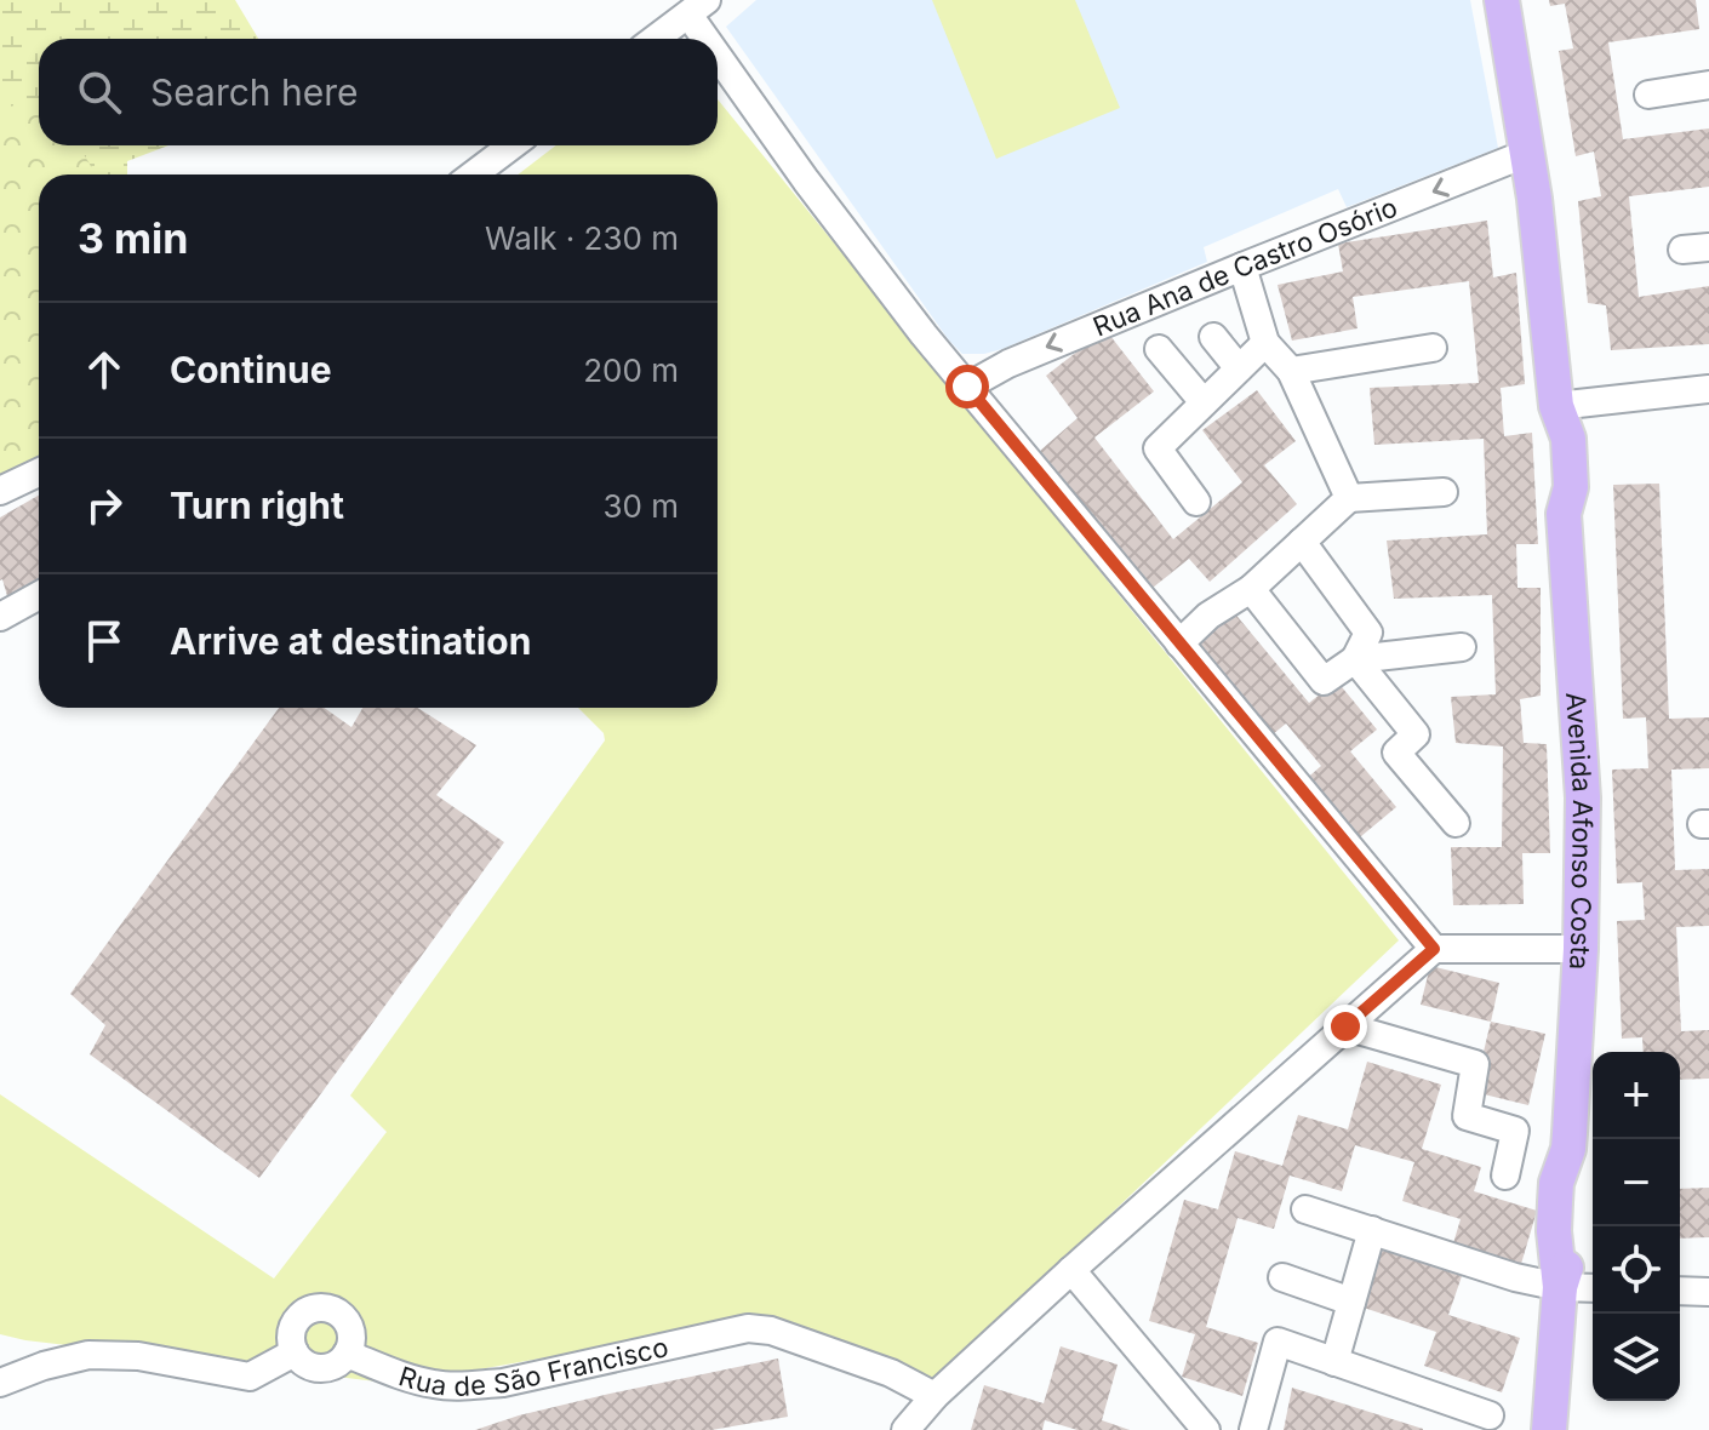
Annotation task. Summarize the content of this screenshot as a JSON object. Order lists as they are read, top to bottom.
{
  "streets": {
    "main road": ["Avenida Afonso Costa"],
    "street": ["Rua Ana de Castro Osório", "Rua de São Francisco"]
  },
  "crossings": [
    ["Rua Ana de Castro Osório", "Avenida Afonso Costa"]
  ],
  "page": {
    "search": "Search here",
    "heading": ["3 min", "Walk · 230 m"],
    "list": [
      ["Continue", "200 m"],
      ["Turn right", "30 m"],
      "Arrive at destination"
    ],
    "map_buttons": ["+", "−"]
  }
}
